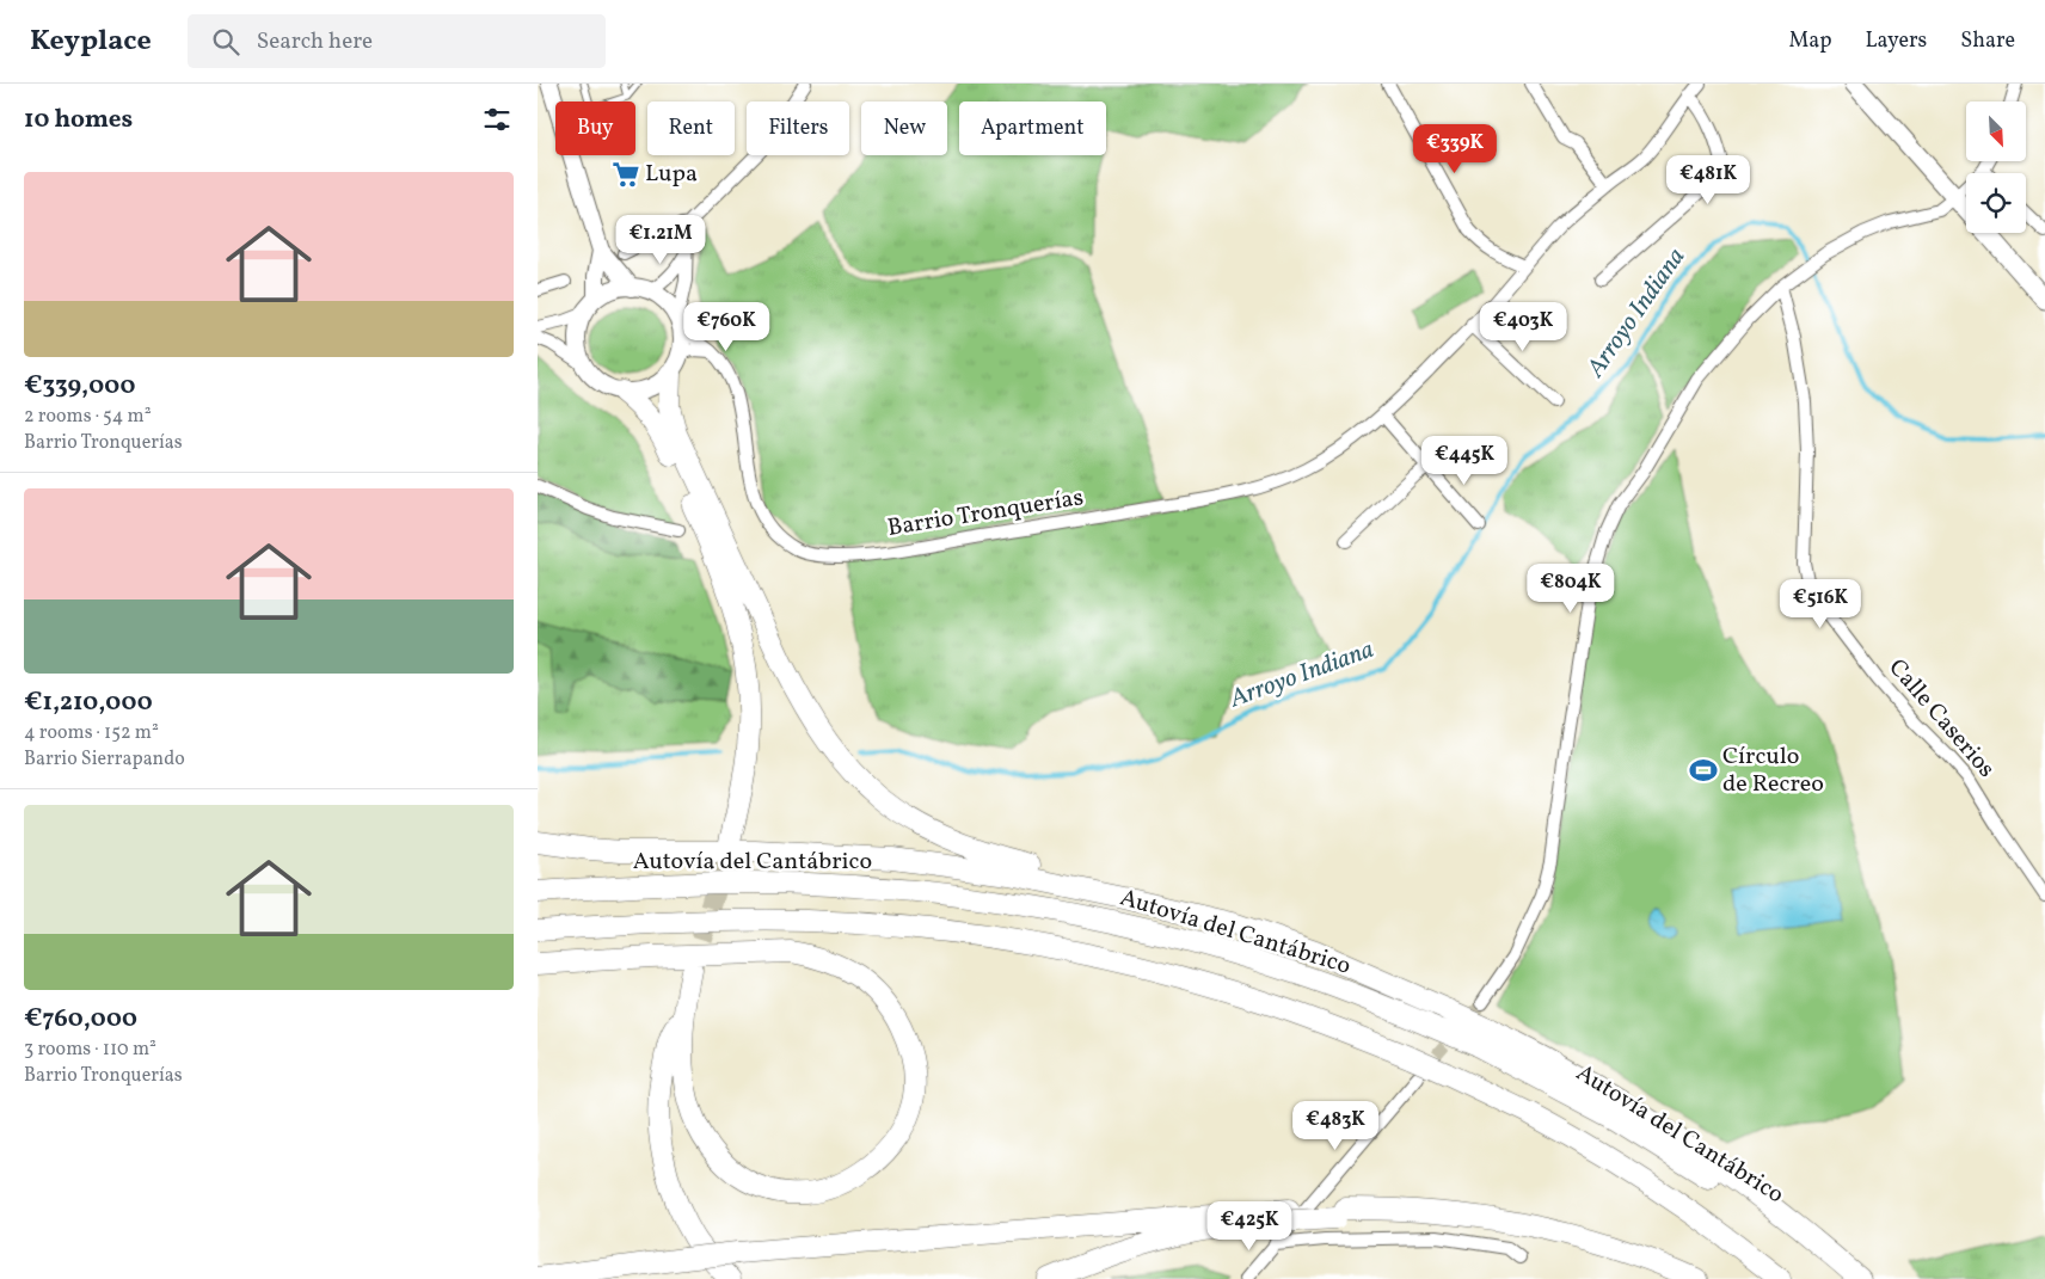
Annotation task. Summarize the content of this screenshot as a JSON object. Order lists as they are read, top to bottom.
{
  "streets": {
    "highway": ["Autovía del Cantábrico"],
    "street": ["Barrio Tronquerías", "Calle Caserios"]
  },
  "water": ["Arroyo Indiana"],
  "places": {
    "supermarket": ["Lupa"],
    "sports": ["Círculo de Recreo"]
  },
  "north": "bottom right",
  "page": {
    "header": "Keyplace",
    "search": "Search here",
    "nav": ["Map", "Layers", "Share"],
    "heading": "10 homes",
    "chip": [
      "Buy",
      "Rent",
      "Filters",
      "New",
      "Apartment"
    ],
    "price": [
      "€339K",
      "€481K",
      "€1.21M",
      "€760K",
      "€403K",
      "€445K",
      "€804K",
      "€516K",
      "€483K",
      "€425K"
    ],
    "list": [
      {
        "name": "€339,000",
        "note": "2 rooms · 54 m² · Barrio Tronquerías"
      },
      {
        "name": "€1,210,000",
        "note": "4 rooms · 152 m² · Barrio Sierrapando"
      },
      {
        "name": "€760,000",
        "note": "3 rooms · 110 m² · Barrio Tronquerías"
      }
    ]
  }
}
